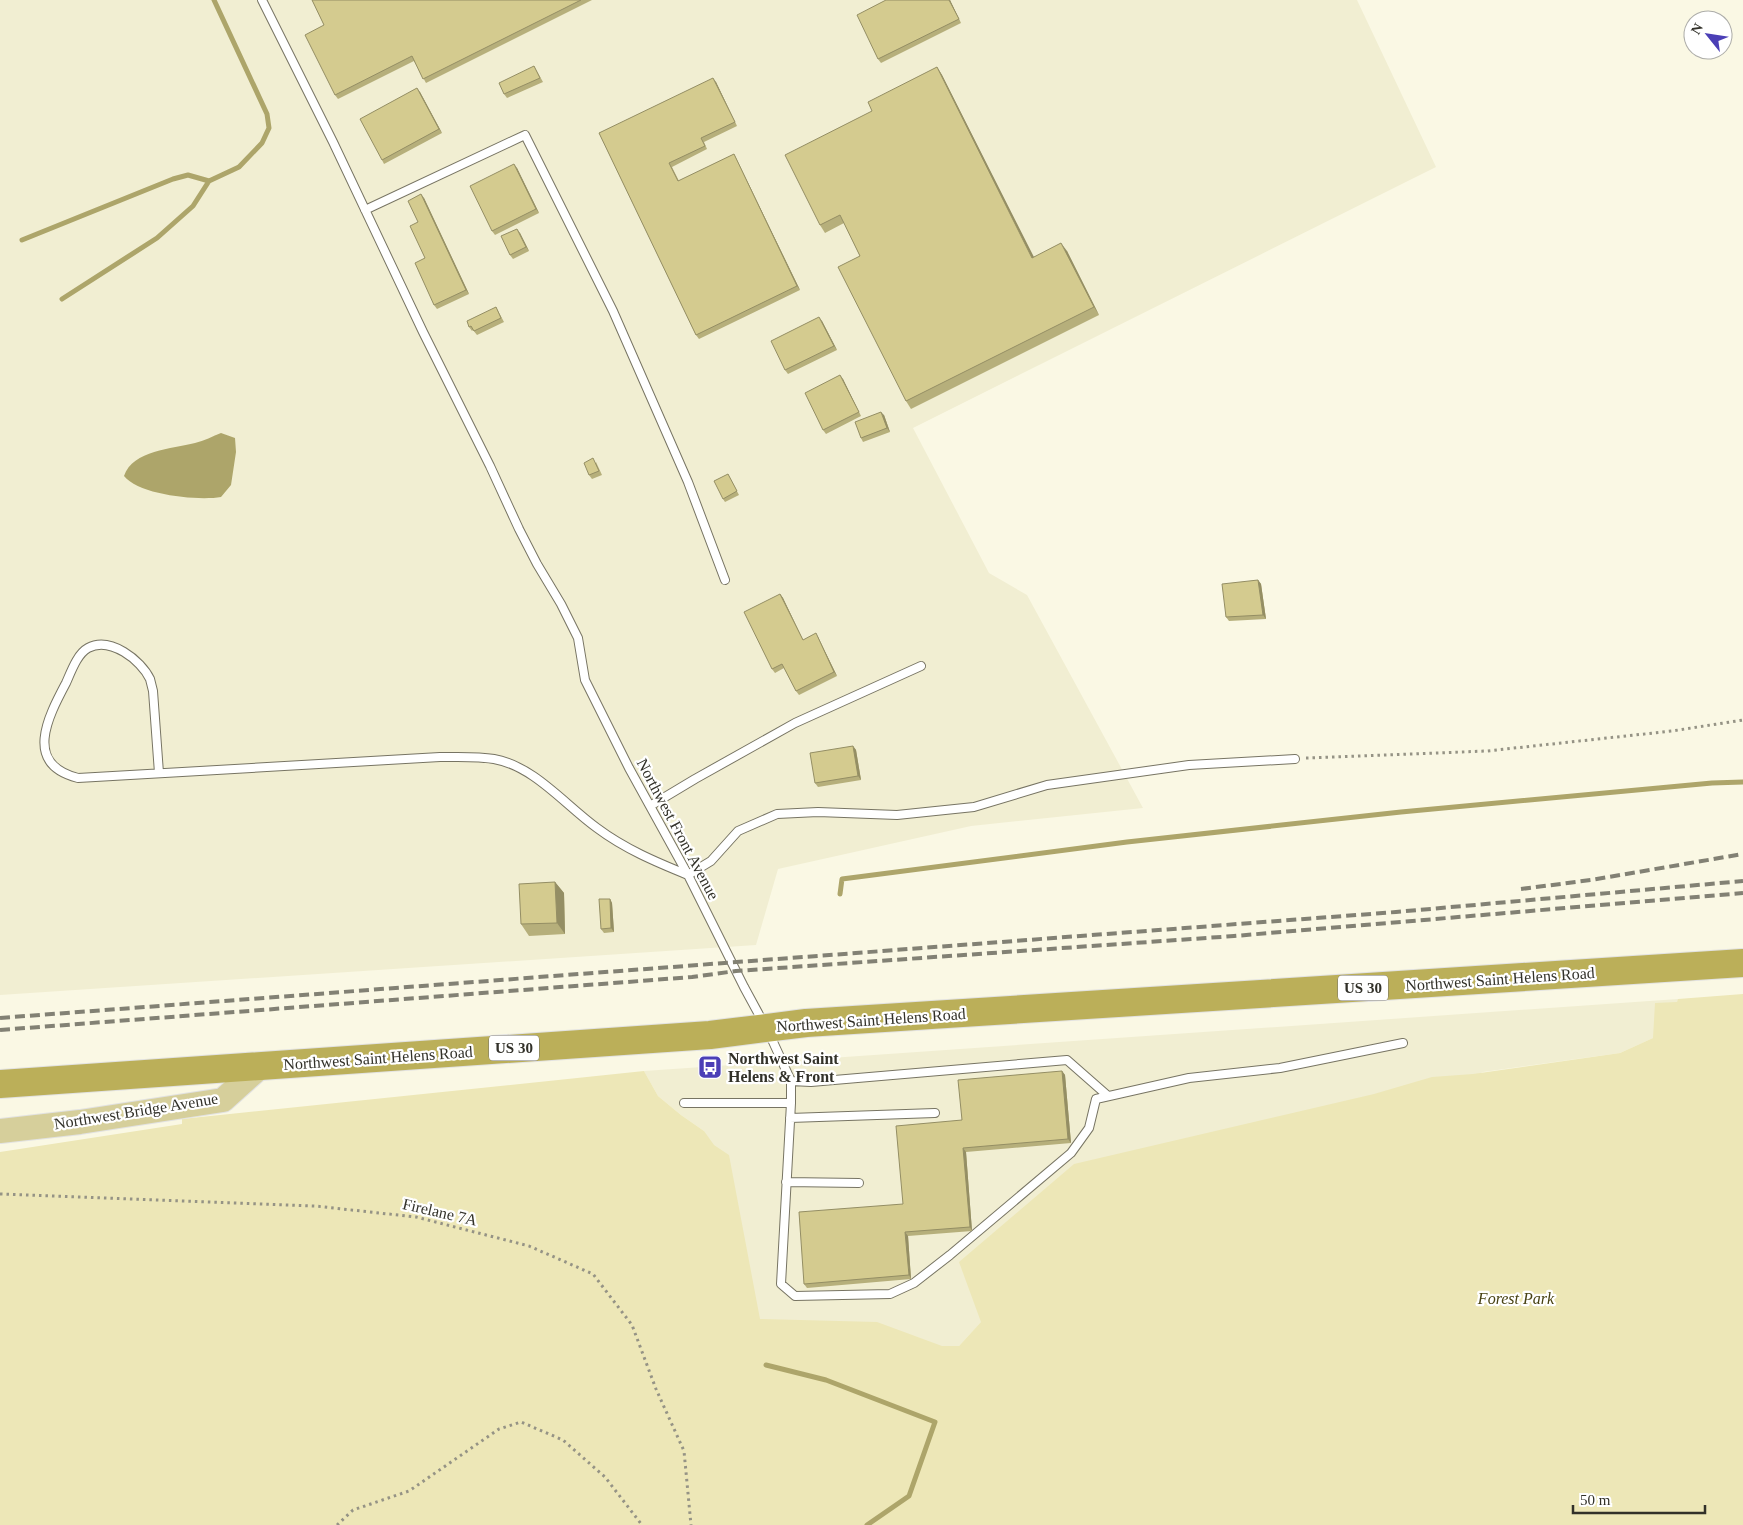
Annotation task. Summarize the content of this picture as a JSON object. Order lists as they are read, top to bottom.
{
  "streets": {
    "highway": ["Northwest Saint Helens Road", "US 30"],
    "main road": ["Northwest Bridge Avenue"],
    "lane": ["Northwest Front Avenue"],
    "path": ["Firelane 7A"]
  },
  "crossings": [
    ["Northwest Front Avenue", "Northwest Saint Helens Road"],
    ["Northwest Saint Helens Road", "Northwest Bridge Avenue"]
  ],
  "parks": ["Forest Park"],
  "places": {
    "bus stop": ["Northwest Saint Helens & Front"]
  },
  "scale_bar": "50 m",
  "north": "top left"
}
